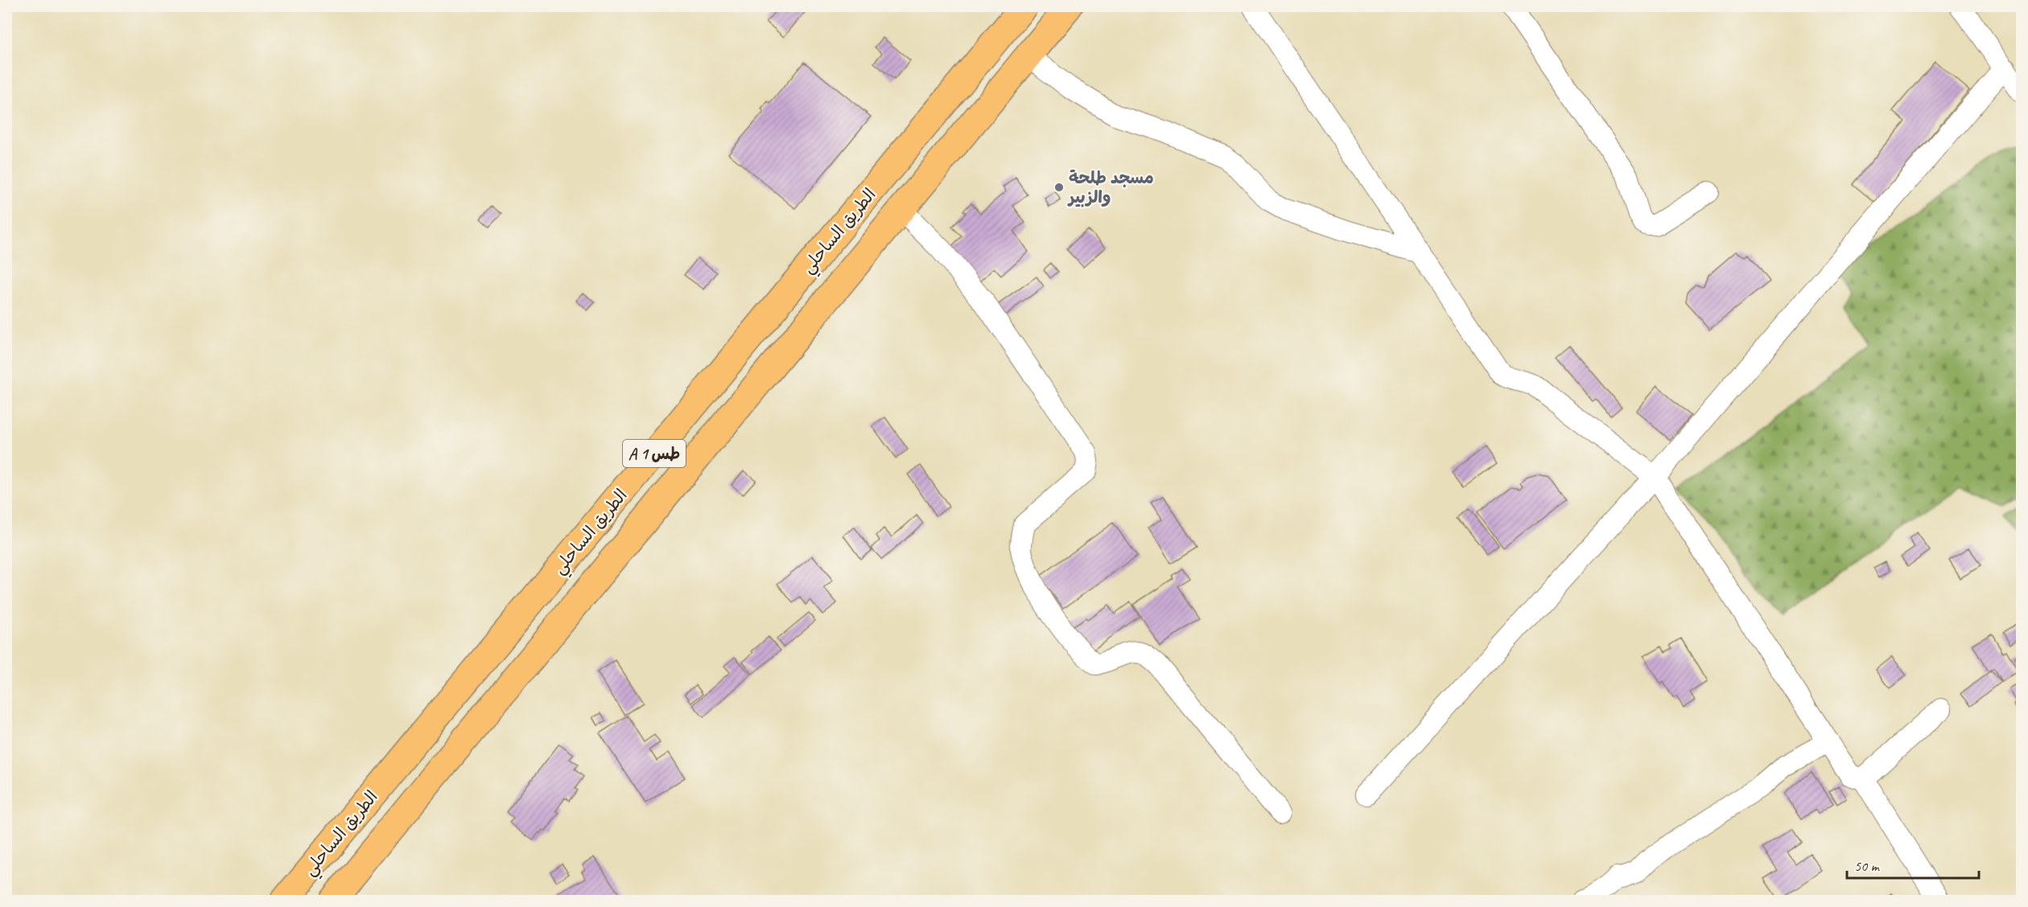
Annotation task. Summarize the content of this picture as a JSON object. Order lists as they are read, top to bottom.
{
  "streets": {
    "highway": ["الطريق الساحلي", "A 1 طس"]
  },
  "places": ["مسجد طلحة والزبير"],
  "scale_bar": "50 m"
}
